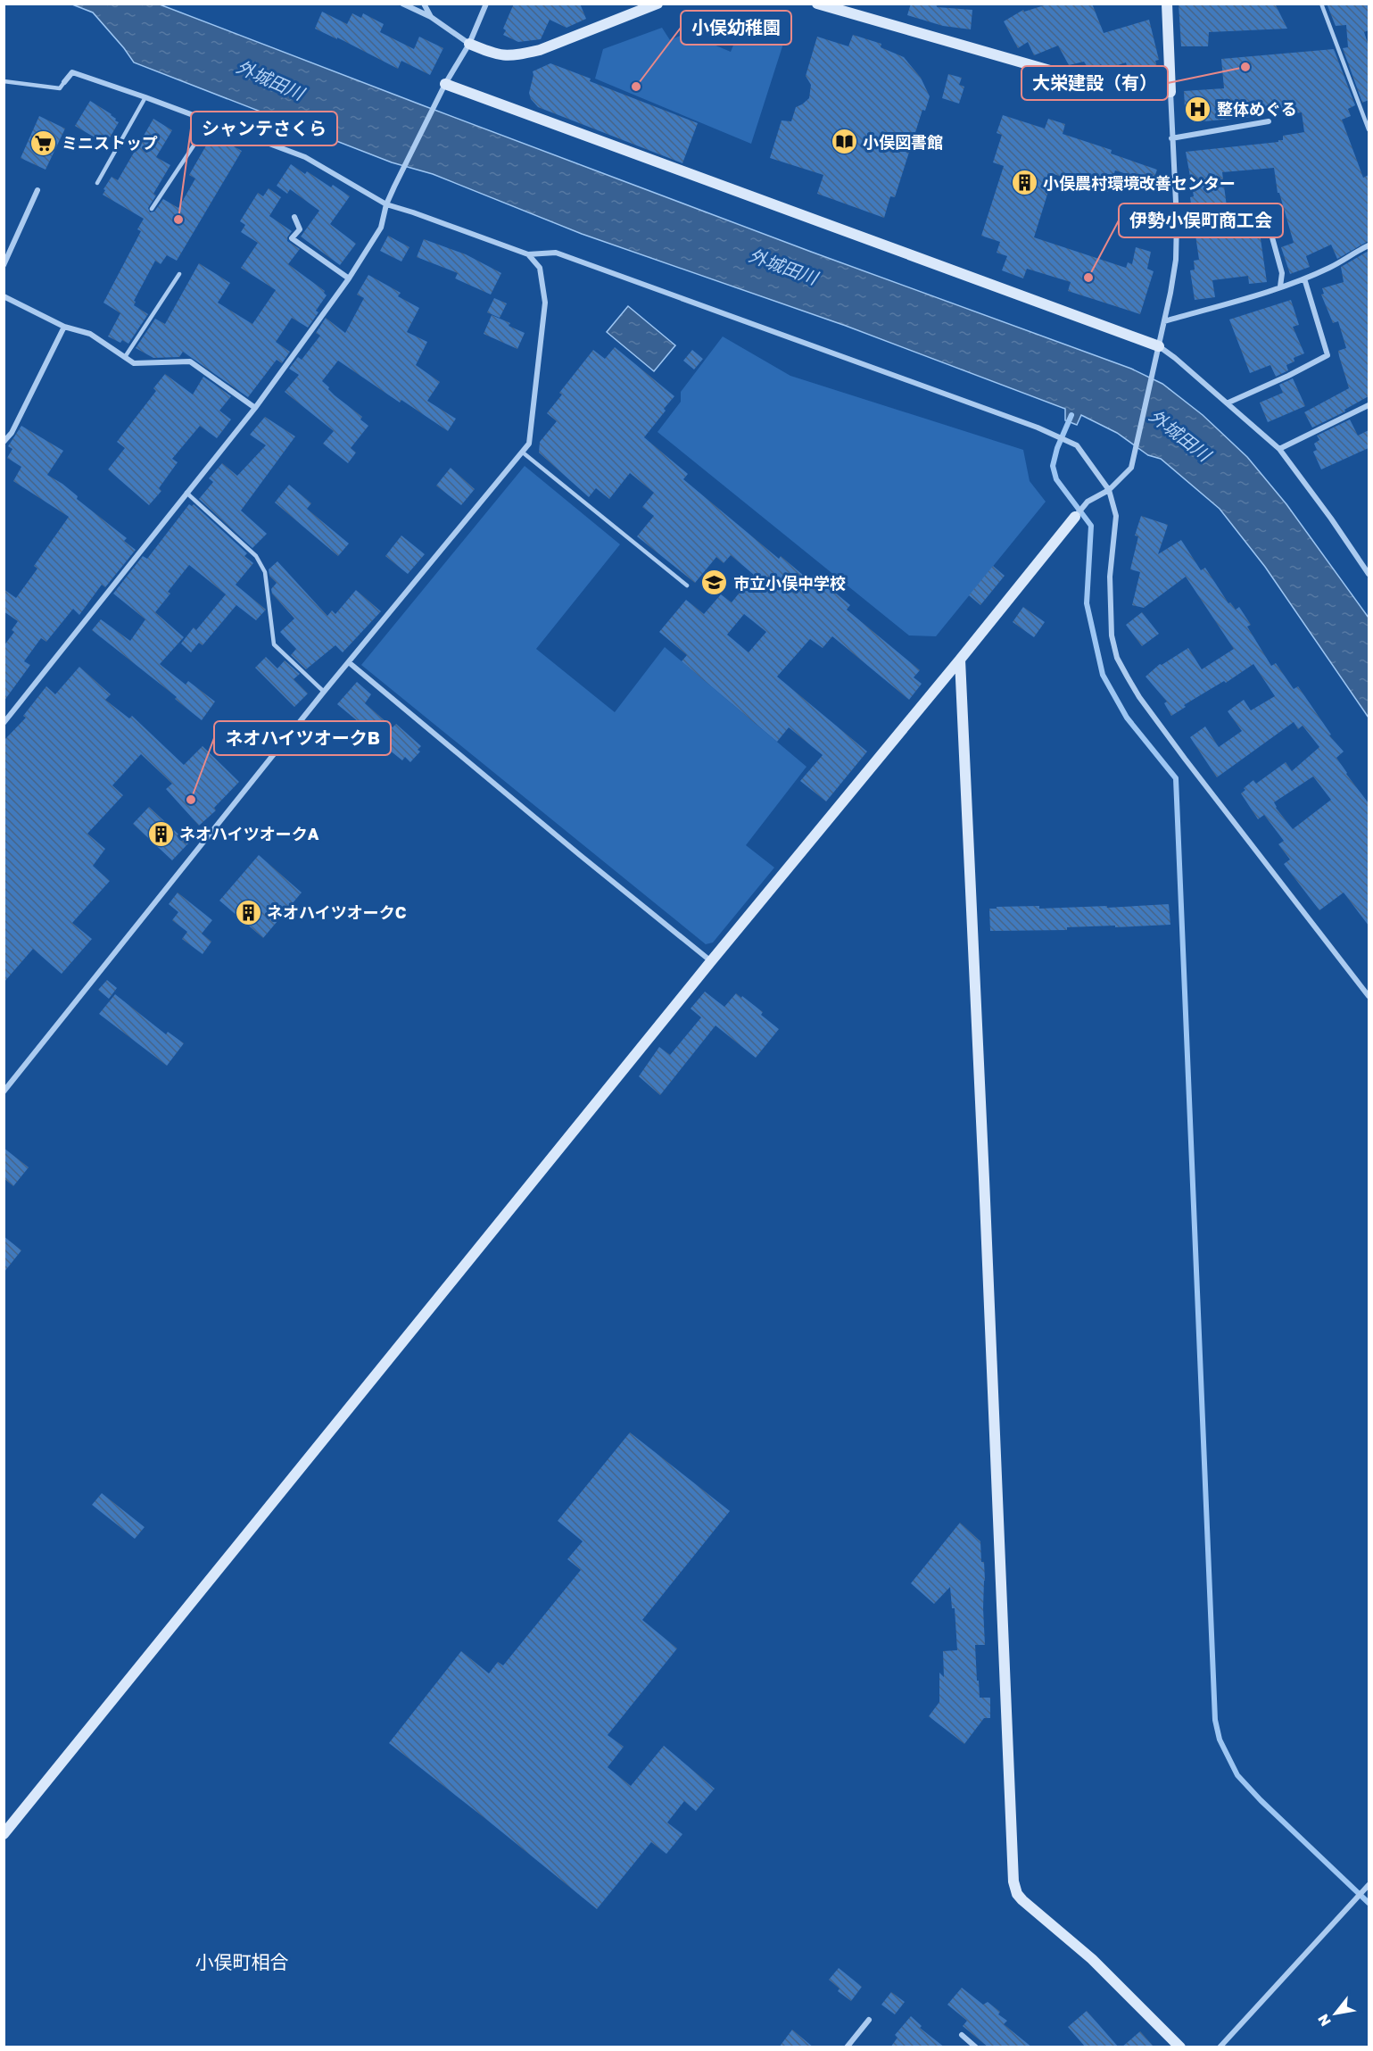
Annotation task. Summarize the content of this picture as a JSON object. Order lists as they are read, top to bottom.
{
  "districts": ["小俣町相合"],
  "water": ["外城田川"],
  "places": {
    "other": [
      "大栄建設（有）",
      "小俣幼稚園",
      "シャンテさくら",
      "伊勢小俣町商工会",
      "ネオハイツオークB"
    ],
    "hospital": ["整体めぐる"],
    "library": ["小俣図書館"],
    "supermarket": ["ミニストップ"],
    "building": ["小俣農村環境改善センター", "ネオハイツオークA", "ネオハイツオークC"],
    "school or university": ["市立小俣中学校"]
  },
  "north": "bottom left"
}
